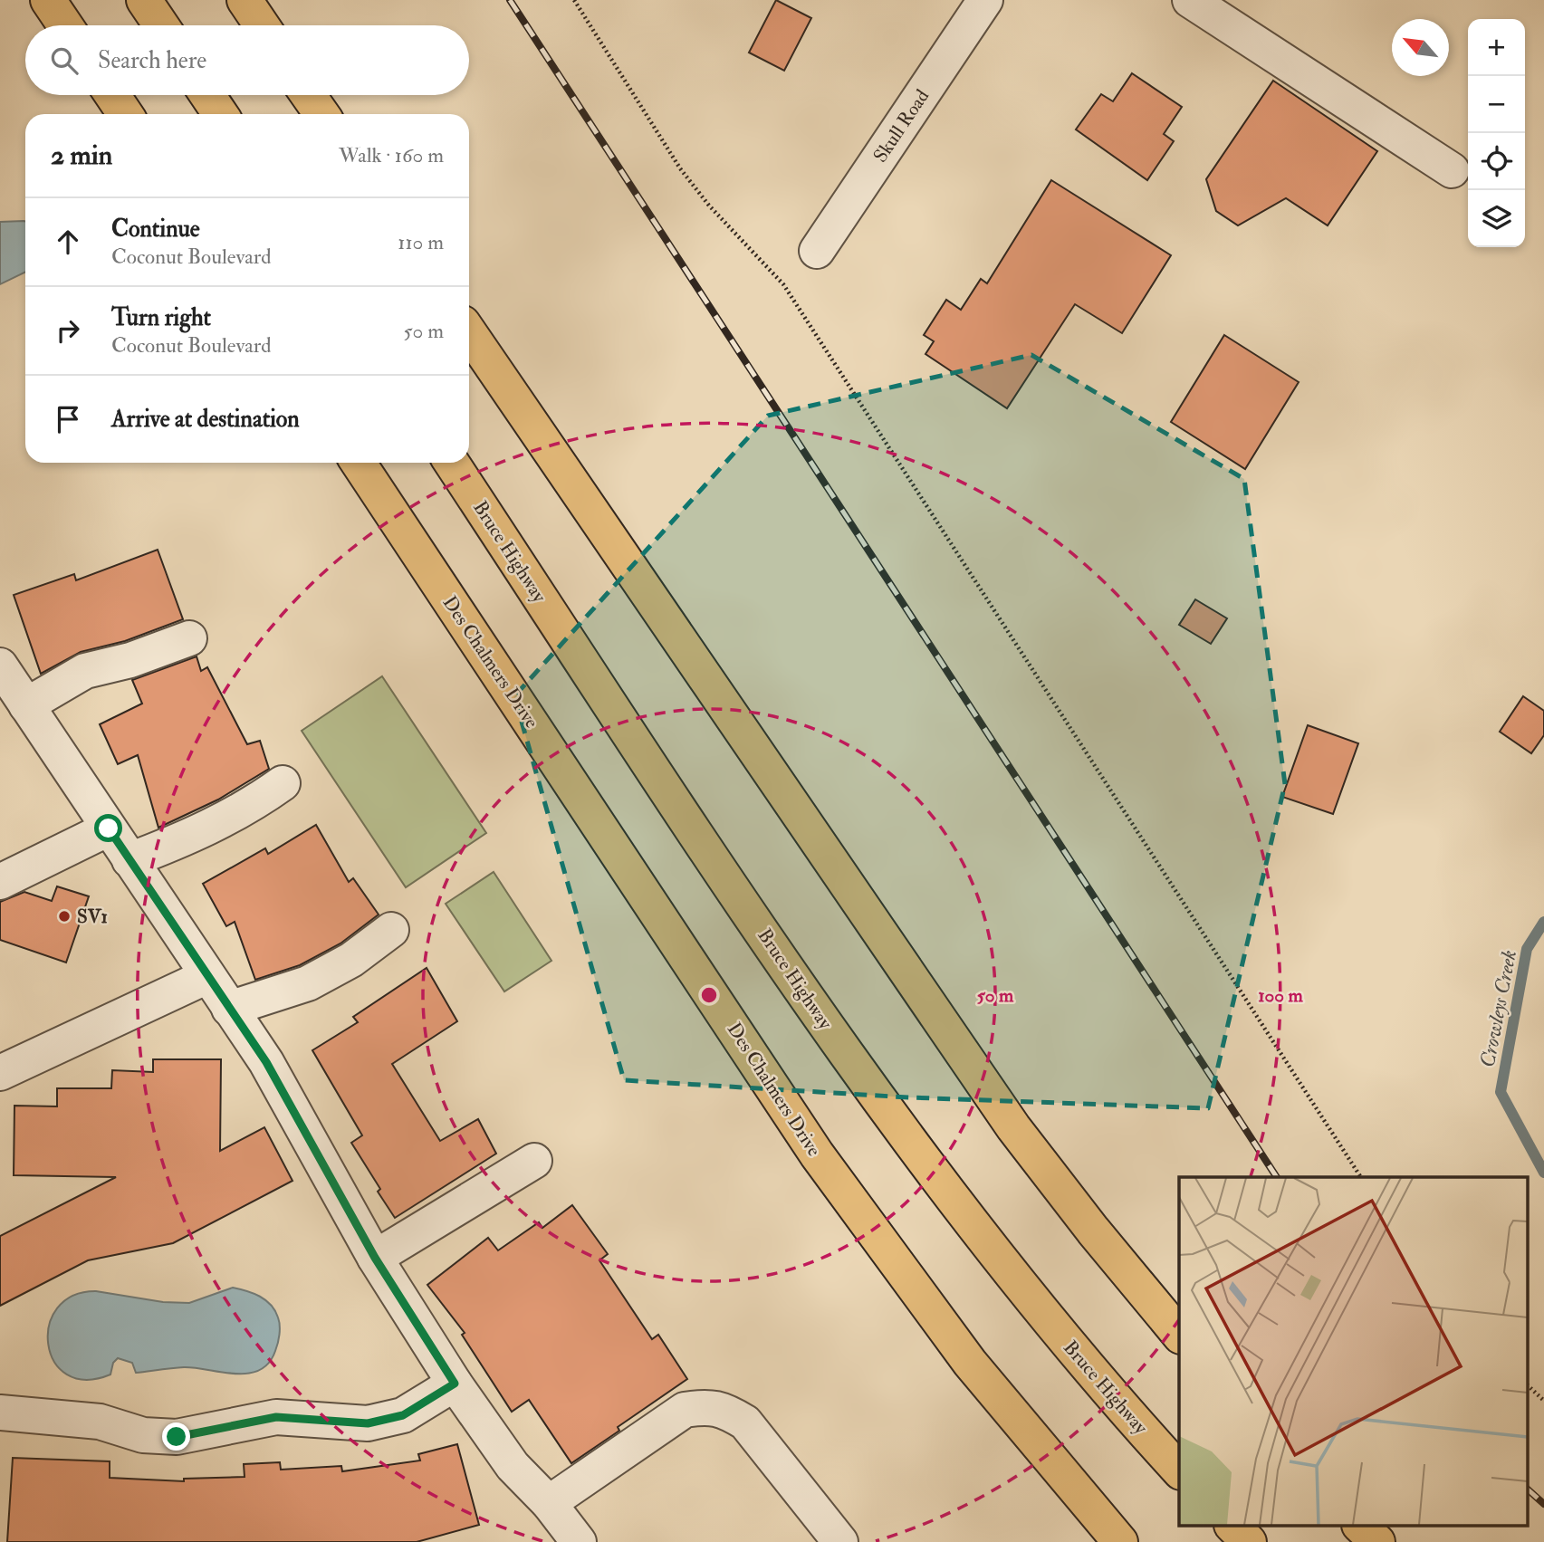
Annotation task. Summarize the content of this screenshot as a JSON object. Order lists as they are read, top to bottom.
{
  "streets": {
    "main road": ["Bruce Highway", "Des Chalmers Drive"],
    "street": ["Skull Road"]
  },
  "water": ["Crowleys Creek"],
  "places": ["SV1"],
  "north": "top left",
  "page": {
    "map_buttons": ["+", "−"],
    "search": "Search here",
    "heading": ["2 min", "Walk · 160 m"],
    "list": [
      ["Continue", "Coconut Boulevard", "110 m"],
      ["Turn right", "Coconut Boulevard", "50 m"],
      "Arrive at destination"
    ]
  },
  "rings": ["50 m", "100 m"]
}
